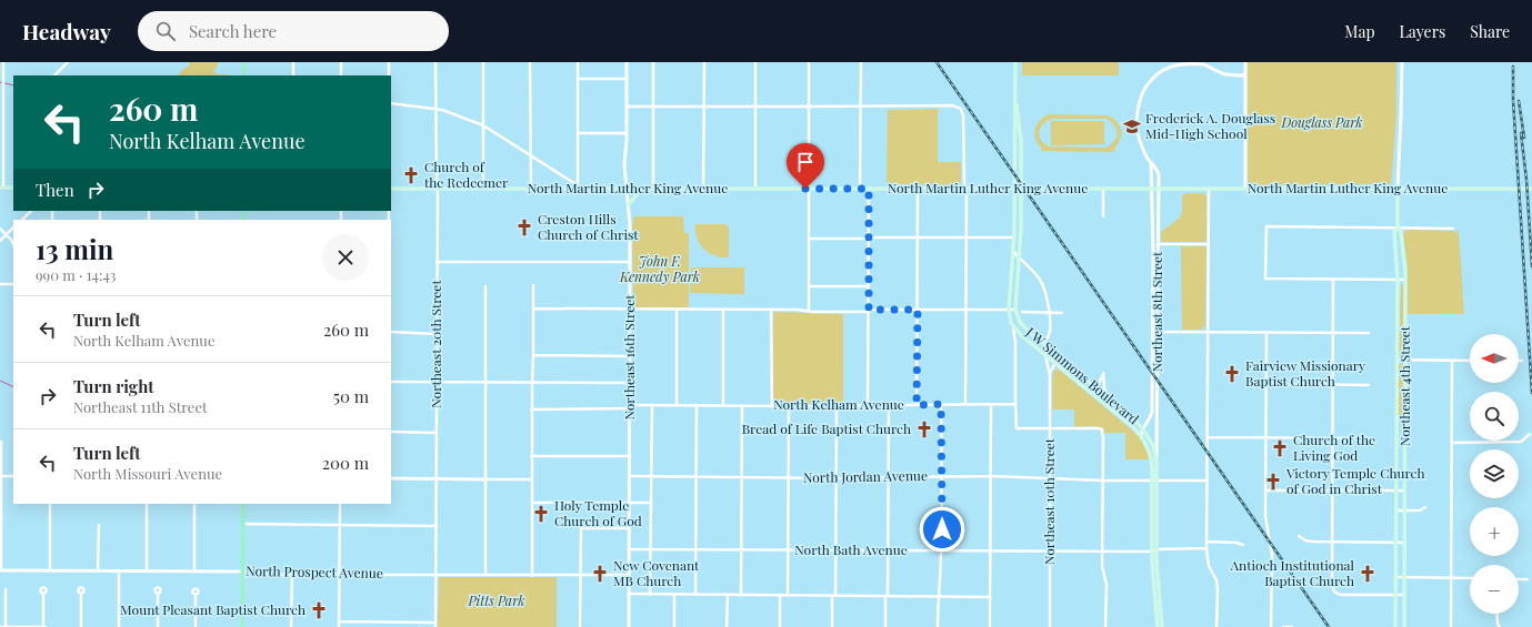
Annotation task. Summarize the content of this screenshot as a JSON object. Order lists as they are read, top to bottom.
{
  "streets": {
    "main road": ["North Martin Luther King Avenue", "J W Simmons Boulevard", "Northeast 4th Street"],
    "street": [
      "Northeast 8th Street",
      "Northeast 20th Street",
      "Northeast 16th Street",
      "North Kelham Avenue",
      "North Jordan Avenue",
      "Northeast 10th Street",
      "North Bath Avenue",
      "North Prospect Avenue"
    ]
  },
  "crossings": [
    ["North Martin Luther King Avenue", "Northeast 8th Street"],
    ["North Martin Luther King Avenue", "Northeast 20th Street"],
    ["North Martin Luther King Avenue", "Northeast 16th Street"],
    ["North Martin Luther King Avenue", "Northeast 4th Street"],
    ["Northeast 8th Street", "J W Simmons Boulevard"],
    ["Northeast 20th Street", "North Prospect Avenue"],
    ["Northeast 16th Street", "North Kelham Avenue"],
    ["Northeast 16th Street", "North Jordan Avenue"],
    ["Northeast 16th Street", "North Bath Avenue"],
    ["Northeast 16th Street", "North Prospect Avenue"],
    ["J W Simmons Boulevard", "North Jordan Avenue"],
    ["J W Simmons Boulevard", "Northeast 10th Street"],
    ["North Jordan Avenue", "Northeast 10th Street"],
    ["Northeast 10th Street", "North Bath Avenue"]
  ],
  "parks": ["Douglass Park", "John F. Kennedy Park", "Pitts Park"],
  "places": {
    "school or university": ["Frederick A. Douglass Mid-High School"],
    "church": [
      "Church of the Redeemer",
      "Creston Hills Church of Christ",
      "Fairview Missionary Baptist Church",
      "Bread of Life Baptist Church",
      "Church of the Living God",
      "Victory Temple Church of God in Christ",
      "Holy Temple Church of God",
      "New Covenant MB Church",
      "Antioch Institutional Baptist Church",
      "Mount Pleasant Baptist Church"
    ]
  },
  "north": "left",
  "page": {
    "header": "Headway",
    "search": "Search here",
    "nav": ["Map", "Layers", "Share"],
    "turn": ["260 m", "North Kelham Avenue"],
    "then": "Then",
    "heading": ["13 min", "990 m · 14:43"],
    "list": [
      {
        "name": "Turn left",
        "note": "North Kelham Avenue",
        "value": "260 m"
      },
      {
        "name": "Turn right",
        "note": "Northeast 11th Street",
        "value": "50 m"
      },
      {
        "name": "Turn left",
        "note": "North Missouri Avenue",
        "value": "200 m"
      }
    ],
    "map_buttons": ["+", "−"]
  }
}
